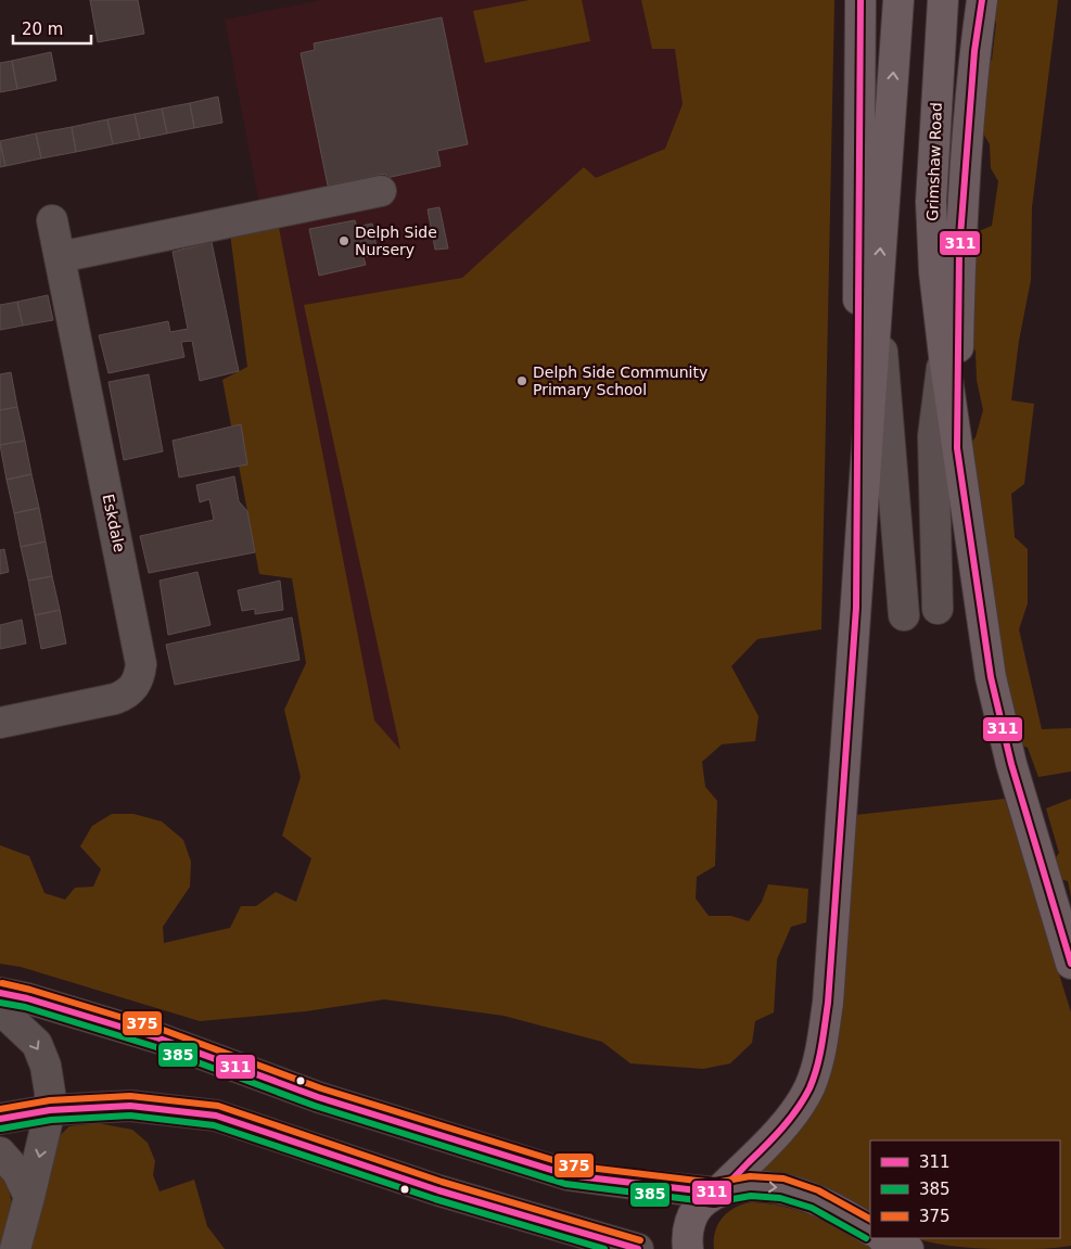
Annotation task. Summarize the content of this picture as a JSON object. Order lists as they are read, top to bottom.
{
  "streets": {
    "main road": ["Grimshaw Road"],
    "street": ["Eskdale"]
  },
  "places": ["Delph Side Nursery", "Delph Side Community Primary School"],
  "lines": ["transit line 311", "transit line 375", "transit line 385"],
  "legend": ["311", "385", "375"],
  "scale_bar": "20 m"
}
